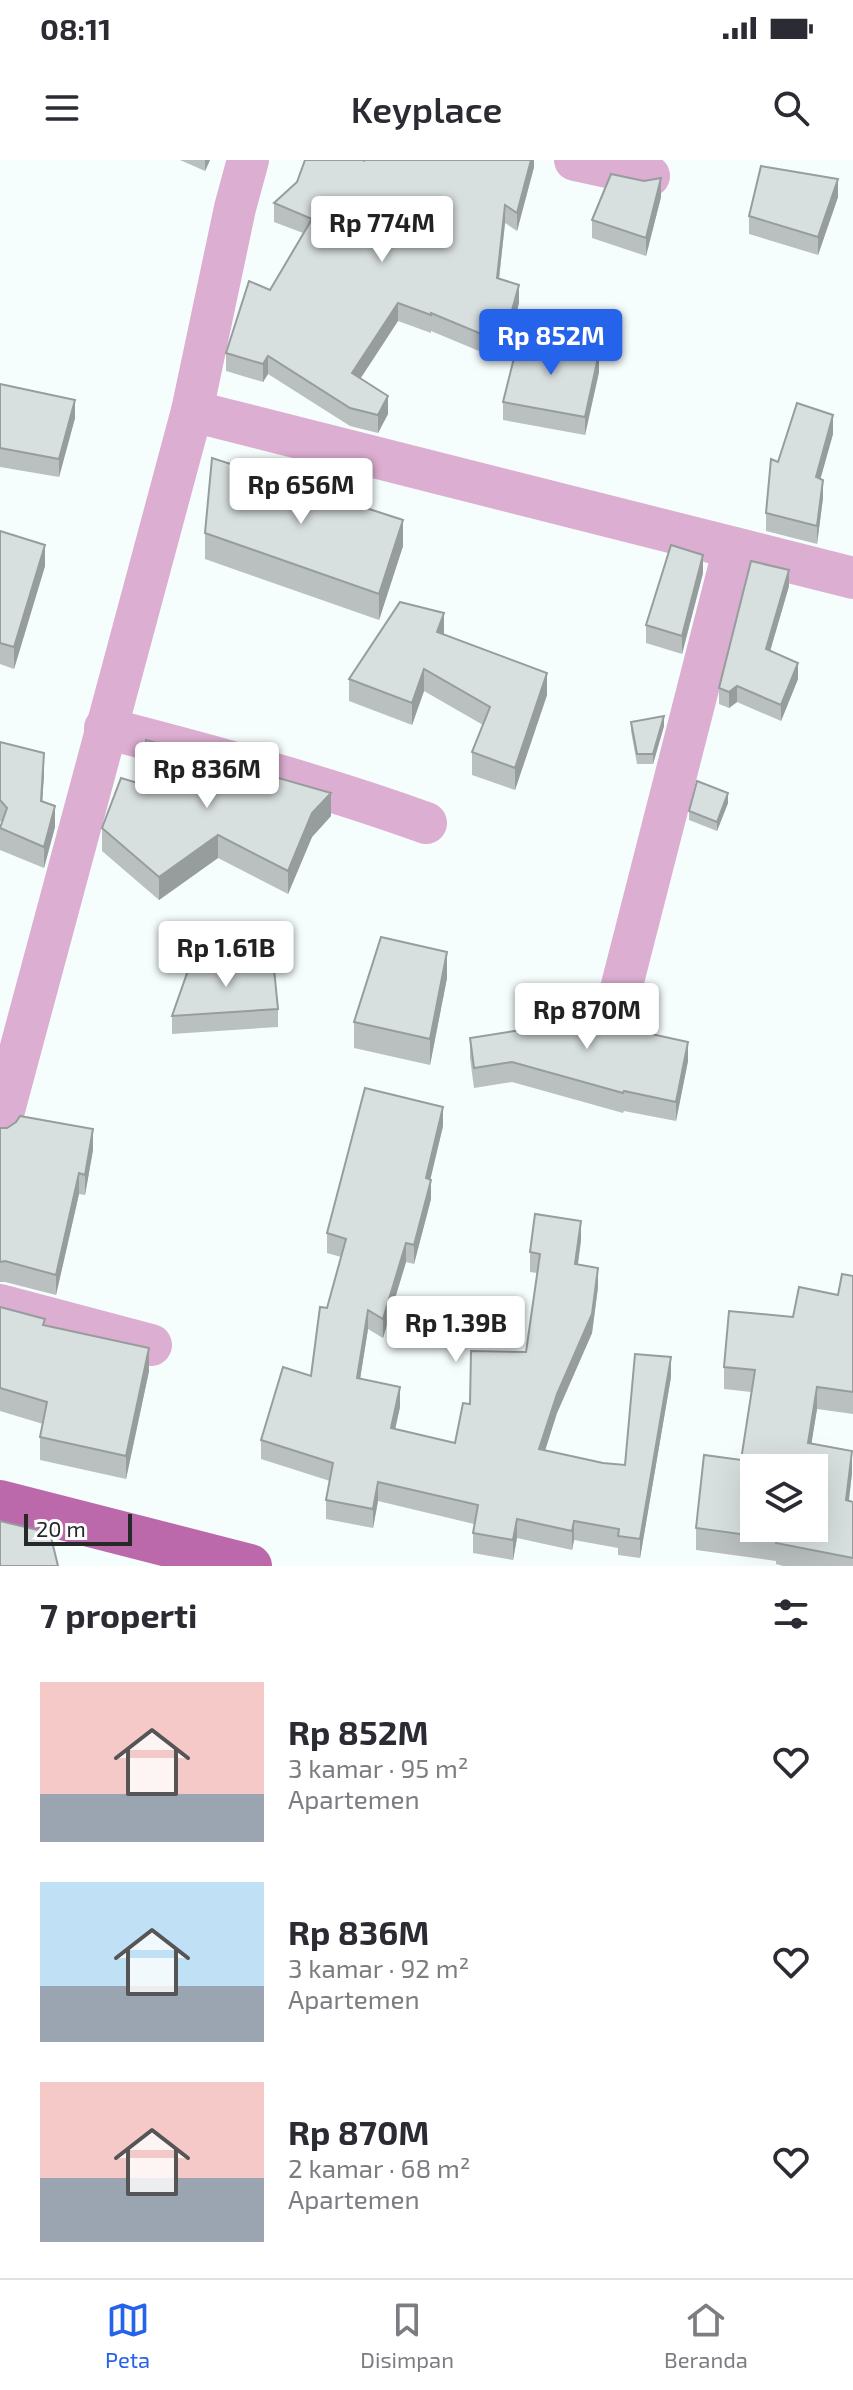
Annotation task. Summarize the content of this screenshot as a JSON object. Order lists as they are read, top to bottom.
{
  "scale_bar": "20 m",
  "page": {
    "status": "08:11",
    "header": "Keyplace",
    "price": [
      "Rp 774M",
      "Rp 852M",
      "Rp 656M",
      "Rp 836M",
      "Rp 1.61B",
      "Rp 870M",
      "Rp 1.39B"
    ],
    "scale": "20 m",
    "heading": "7 properti",
    "list": [
      {
        "name": "Rp 852M",
        "note": "3 kamar · 95 m² · Apartemen"
      },
      {
        "name": "Rp 836M",
        "note": "3 kamar · 92 m² · Apartemen"
      },
      {
        "name": "Rp 870M",
        "note": "2 kamar · 68 m² · Apartemen"
      }
    ],
    "tabs": ["Peta", "Disimpan", "Beranda"]
  }
}
